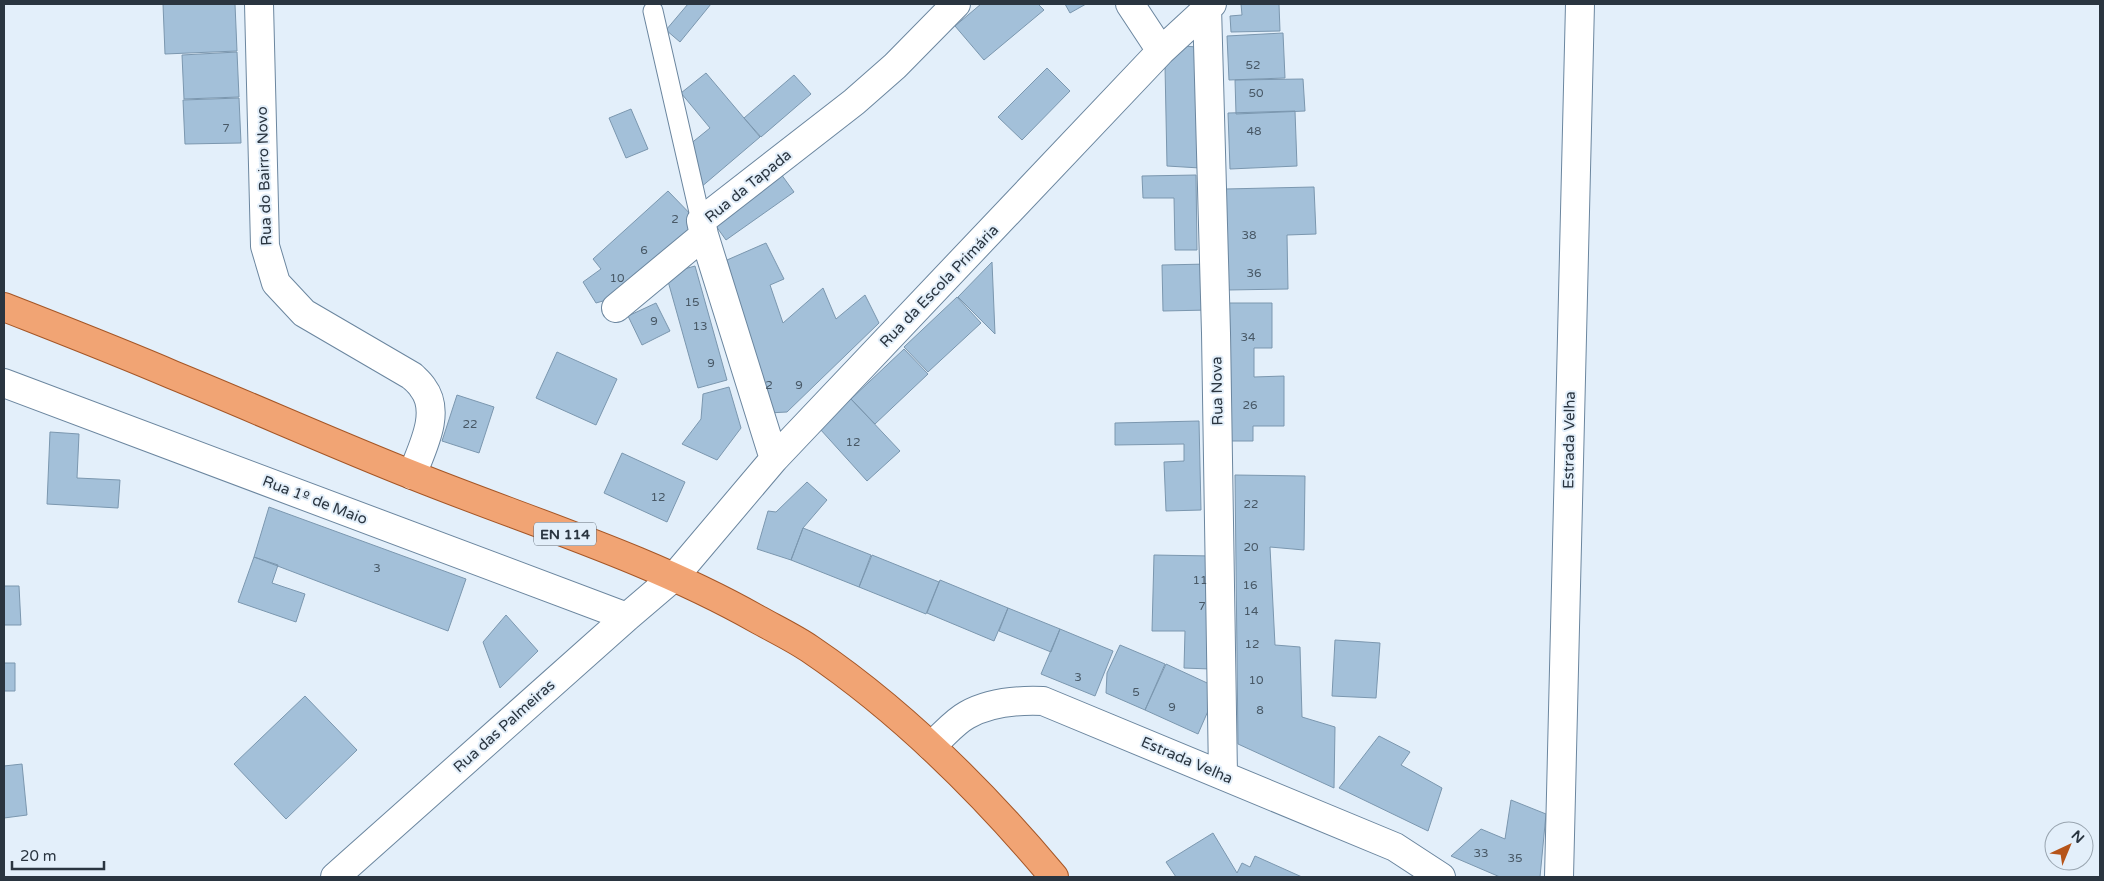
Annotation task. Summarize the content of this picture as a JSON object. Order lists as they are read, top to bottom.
{
  "streets": {
    "main road": ["EN 114"],
    "street": [
      "Rua do Bairro Novo",
      "Rua da Tapada",
      "Rua da Escola Primária",
      "Rua Nova",
      "Estrada Velha",
      "Rua 1º de Maio",
      "Rua das Palmeiras"
    ]
  },
  "crossings": [
    ["Rua do Bairro Novo", "EN 114"],
    ["Rua da Tapada", "Rua da Escola Primária"],
    ["Rua da Escola Primária", "Rua Nova"],
    ["Rua da Escola Primária", "EN 114"],
    ["Rua da Escola Primária", "Rua das Palmeiras"],
    ["Rua Nova", "Estrada Velha"],
    ["Estrada Velha", "EN 114"],
    ["Rua 1º de Maio", "Rua das Palmeiras"],
    ["EN 114", "Rua das Palmeiras"]
  ],
  "house_numbers": [
    "52",
    "50",
    "7",
    "48",
    "2",
    "38",
    "6",
    "36",
    "10",
    "15",
    "9",
    "13",
    "34",
    "9",
    "2",
    "9",
    "26",
    "22",
    "12",
    "12",
    "22",
    "20",
    "3",
    "11",
    "16",
    "7",
    "14",
    "12",
    "3",
    "10",
    "5",
    "9",
    "8",
    "33",
    "35"
  ],
  "scale_bar": "20 m",
  "north": "top right"
}
